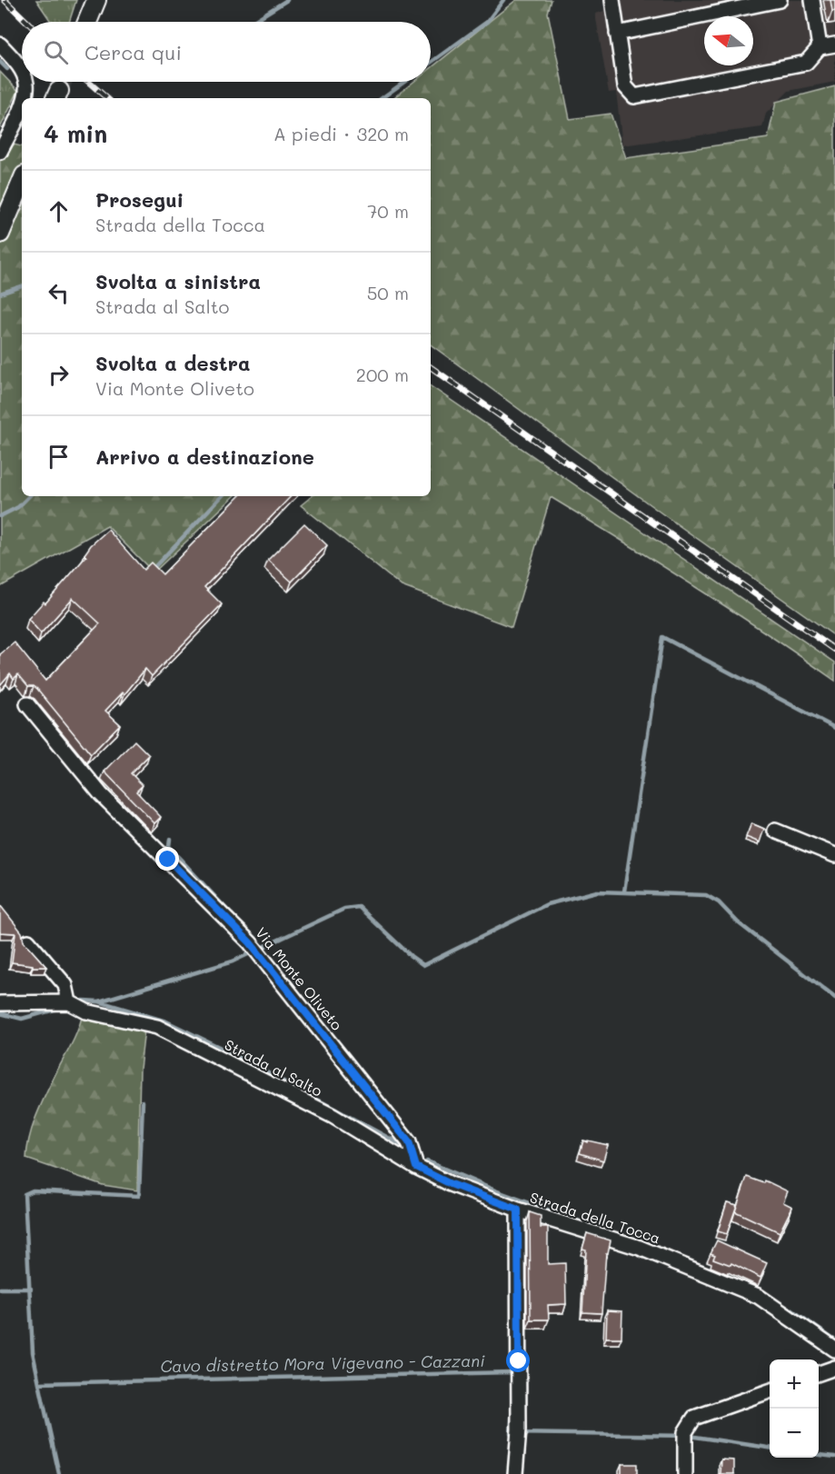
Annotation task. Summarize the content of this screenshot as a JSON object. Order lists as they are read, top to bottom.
{
  "streets": {
    "street": ["Via Monte Oliveto", "Strada al Salto", "Strada della Tocca"]
  },
  "crossings": [
    ["Via Monte Oliveto", "Strada al Salto"],
    ["Strada al Salto", "Strada della Tocca"]
  ],
  "water": ["Cavo distretto Mora Vigevano - Cazzani"],
  "north": "left",
  "page": {
    "search": "Cerca qui",
    "heading": ["4 min", "A piedi · 320 m"],
    "list": [
      ["Prosegui", "Strada della Tocca", "70 m"],
      ["Svolta a sinistra", "Strada al Salto", "50 m"],
      ["Svolta a destra", "Via Monte Oliveto", "200 m"],
      "Arrivo a destinazione"
    ],
    "map_buttons": ["+", "−"]
  }
}
